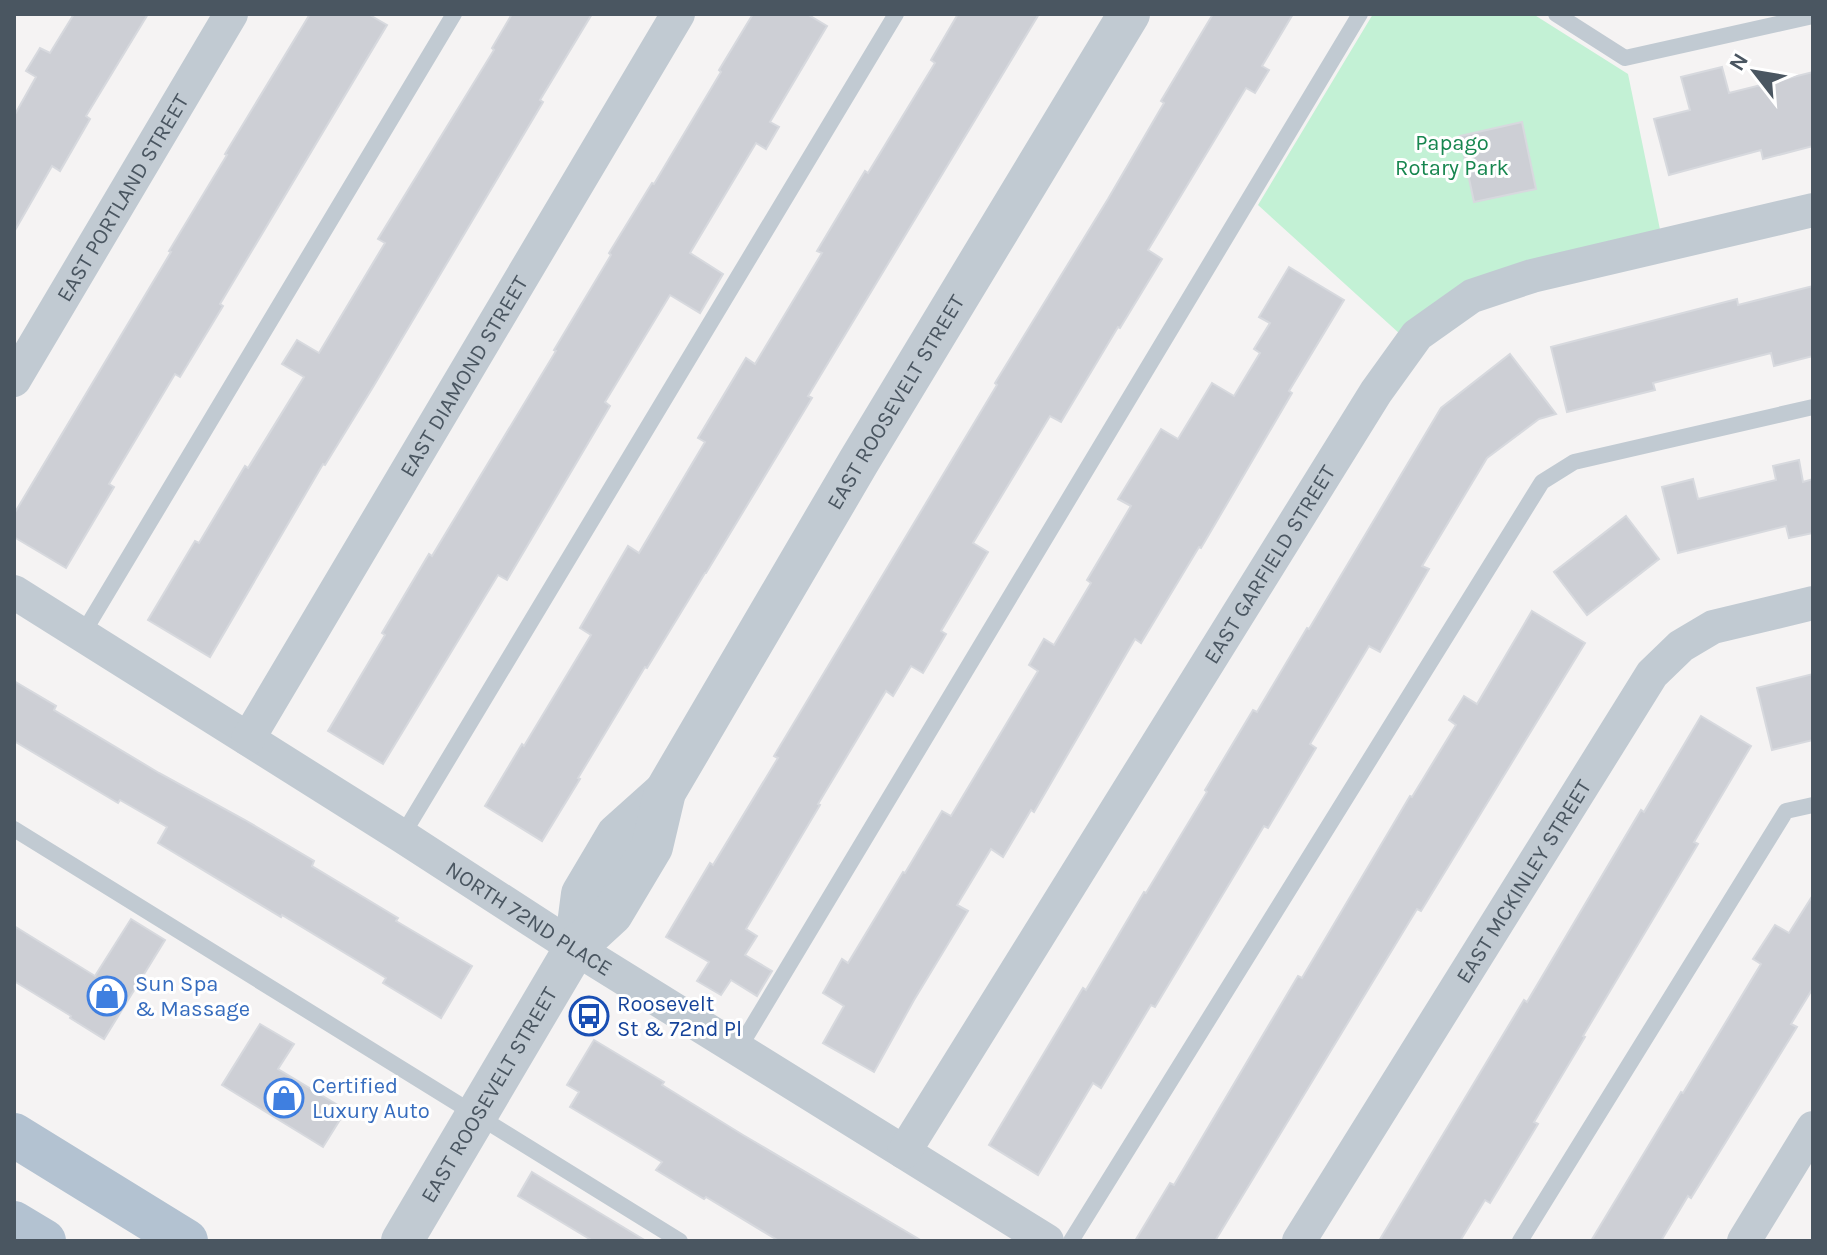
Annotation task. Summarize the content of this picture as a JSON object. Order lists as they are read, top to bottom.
{
  "streets": {
    "street": [
      "EAST PORTLAND STREET",
      "EAST DIAMOND STREET",
      "EAST ROOSEVELT STREET",
      "EAST GARFIELD STREET",
      "EAST MCKINLEY STREET",
      "NORTH 72ND PLACE"
    ]
  },
  "crossings": [
    ["EAST DIAMOND STREET", "NORTH 72ND PLACE"],
    ["EAST ROOSEVELT STREET", "NORTH 72ND PLACE"],
    ["EAST GARFIELD STREET", "NORTH 72ND PLACE"]
  ],
  "parks": ["Papago Rotary Park"],
  "places": {
    "shop": ["Sun Spa & Massage", "Certified Luxury Auto"],
    "bus stop": ["Roosevelt St & 72nd Pl"]
  },
  "north": "top left"
}
